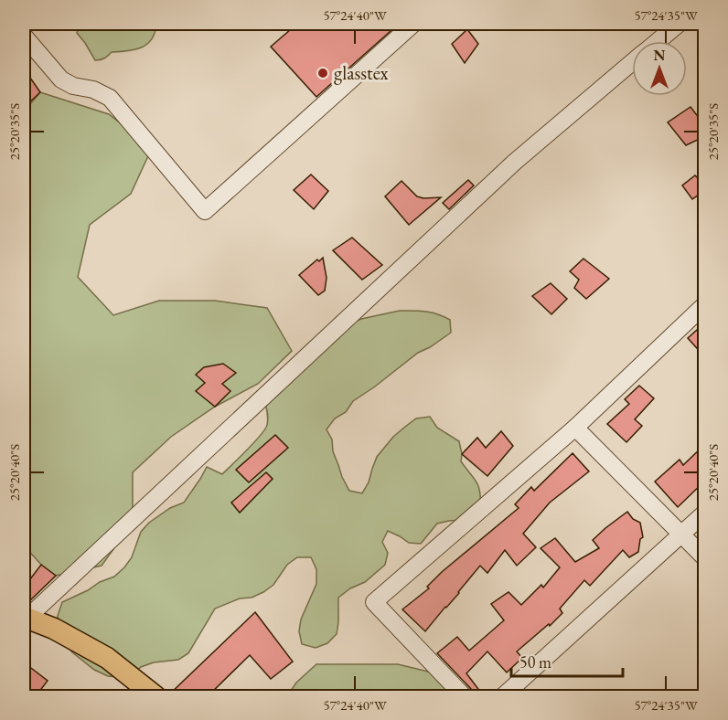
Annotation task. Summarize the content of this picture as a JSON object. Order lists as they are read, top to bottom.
{
  "places": ["glasstex"],
  "scale_bar": "50 m",
  "north": "top",
  "coordinates": [
    "57°24'40\"W",
    "57°24'35\"W",
    "25°20'35\"S",
    "25°20'40\"S"
  ]
}
